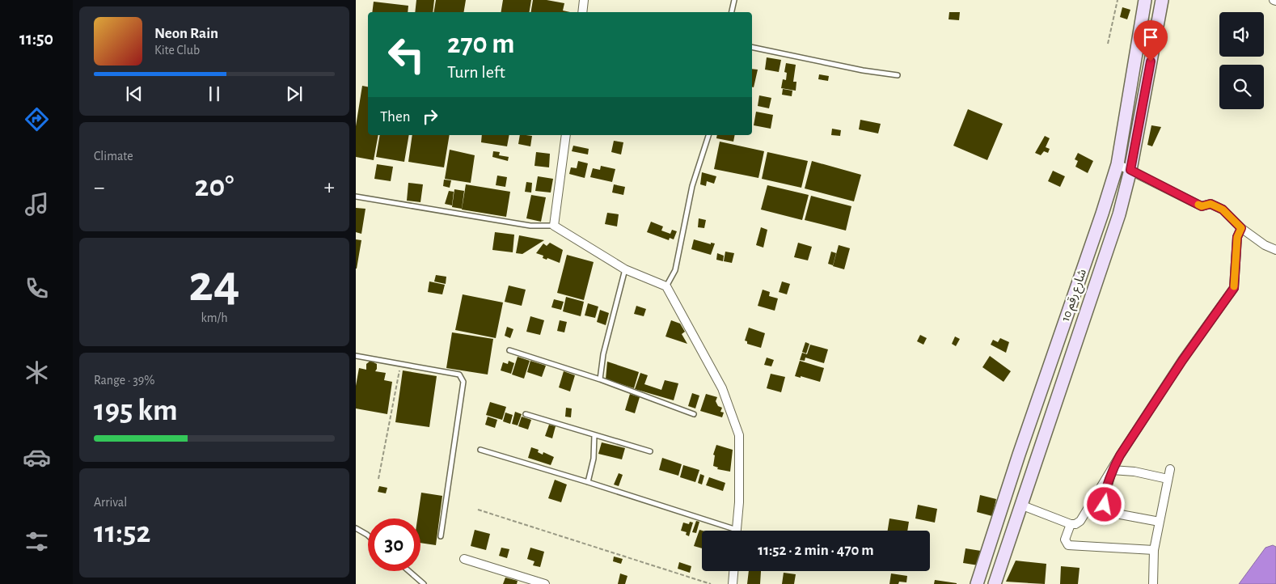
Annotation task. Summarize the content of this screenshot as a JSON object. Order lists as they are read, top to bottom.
{
  "streets": {
    "main road": ["شارع رقم 10"]
  },
  "page": {
    "tabs": "11:50",
    "turn": ["270 m", "Turn left"],
    "song": ["Neon Rain", "Kite Club"],
    "then": "Then",
    "tile": [
      "Climate",
      ["24", "km/h"],
      ["Range · 39%", "195 km"],
      ["Arrival", "11:52"]
    ],
    "heat": ["−", "20°", "+"],
    "limit": "30",
    "trip": "11:52 · 2 min · 470 m"
  }
}
